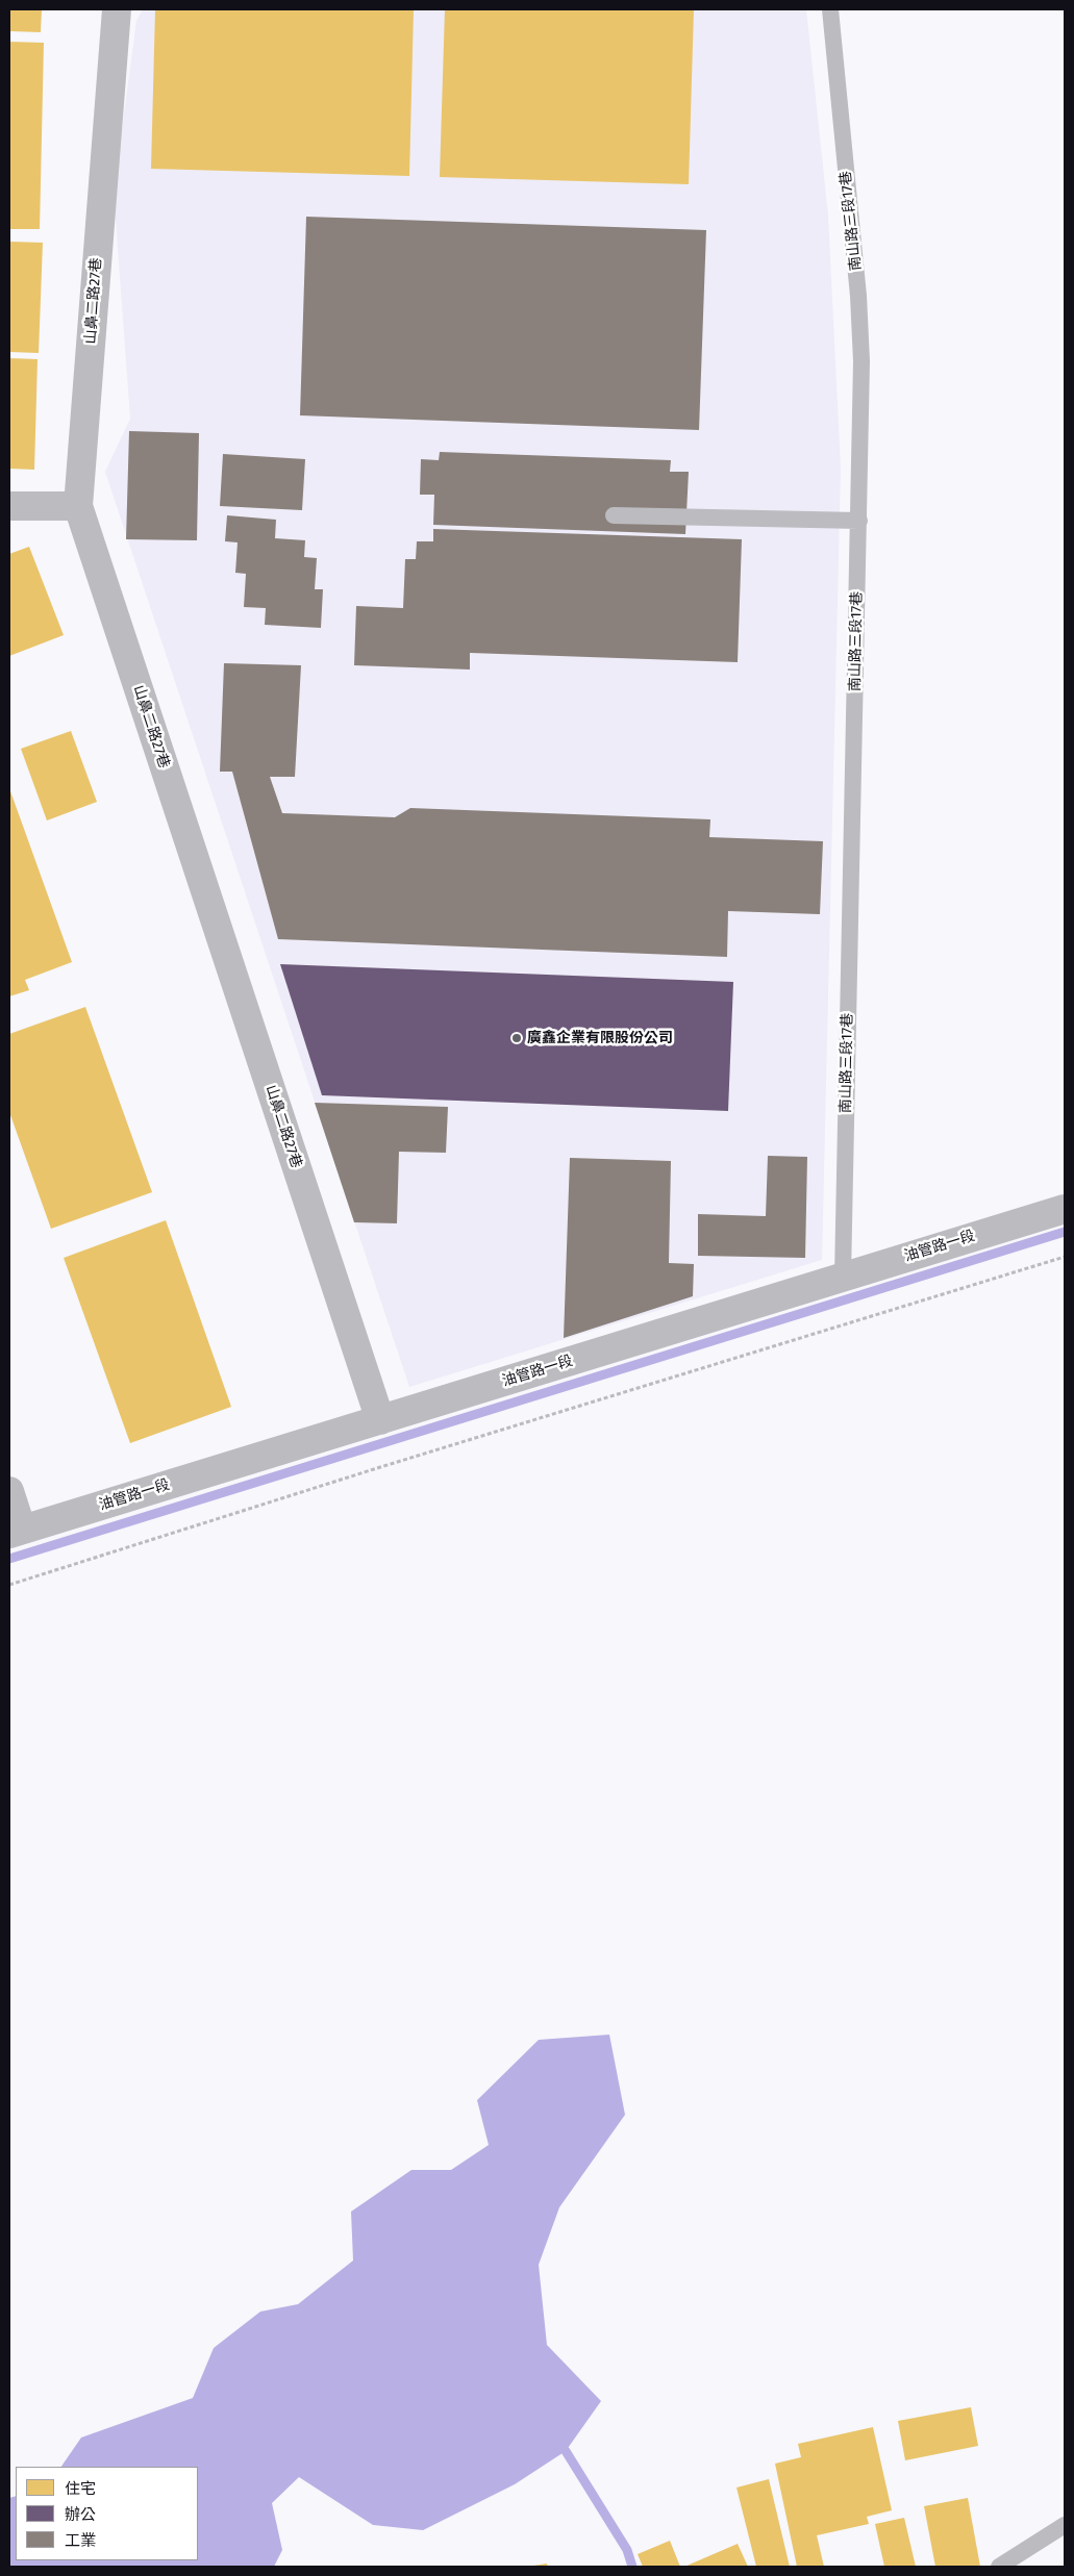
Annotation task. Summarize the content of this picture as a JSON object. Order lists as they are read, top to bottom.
{
  "streets": {
    "street": ["山鼻二路27巷", "油管路一段"],
    "lane": ["南山路三段17巷"]
  },
  "crossings": [
    ["南山路三段17巷", "油管路一段"],
    ["山鼻二路27巷", "油管路一段"]
  ],
  "places": ["廣鑫企業有限股份公司"],
  "legend": ["住宅", "辦公", "工業"]
}
